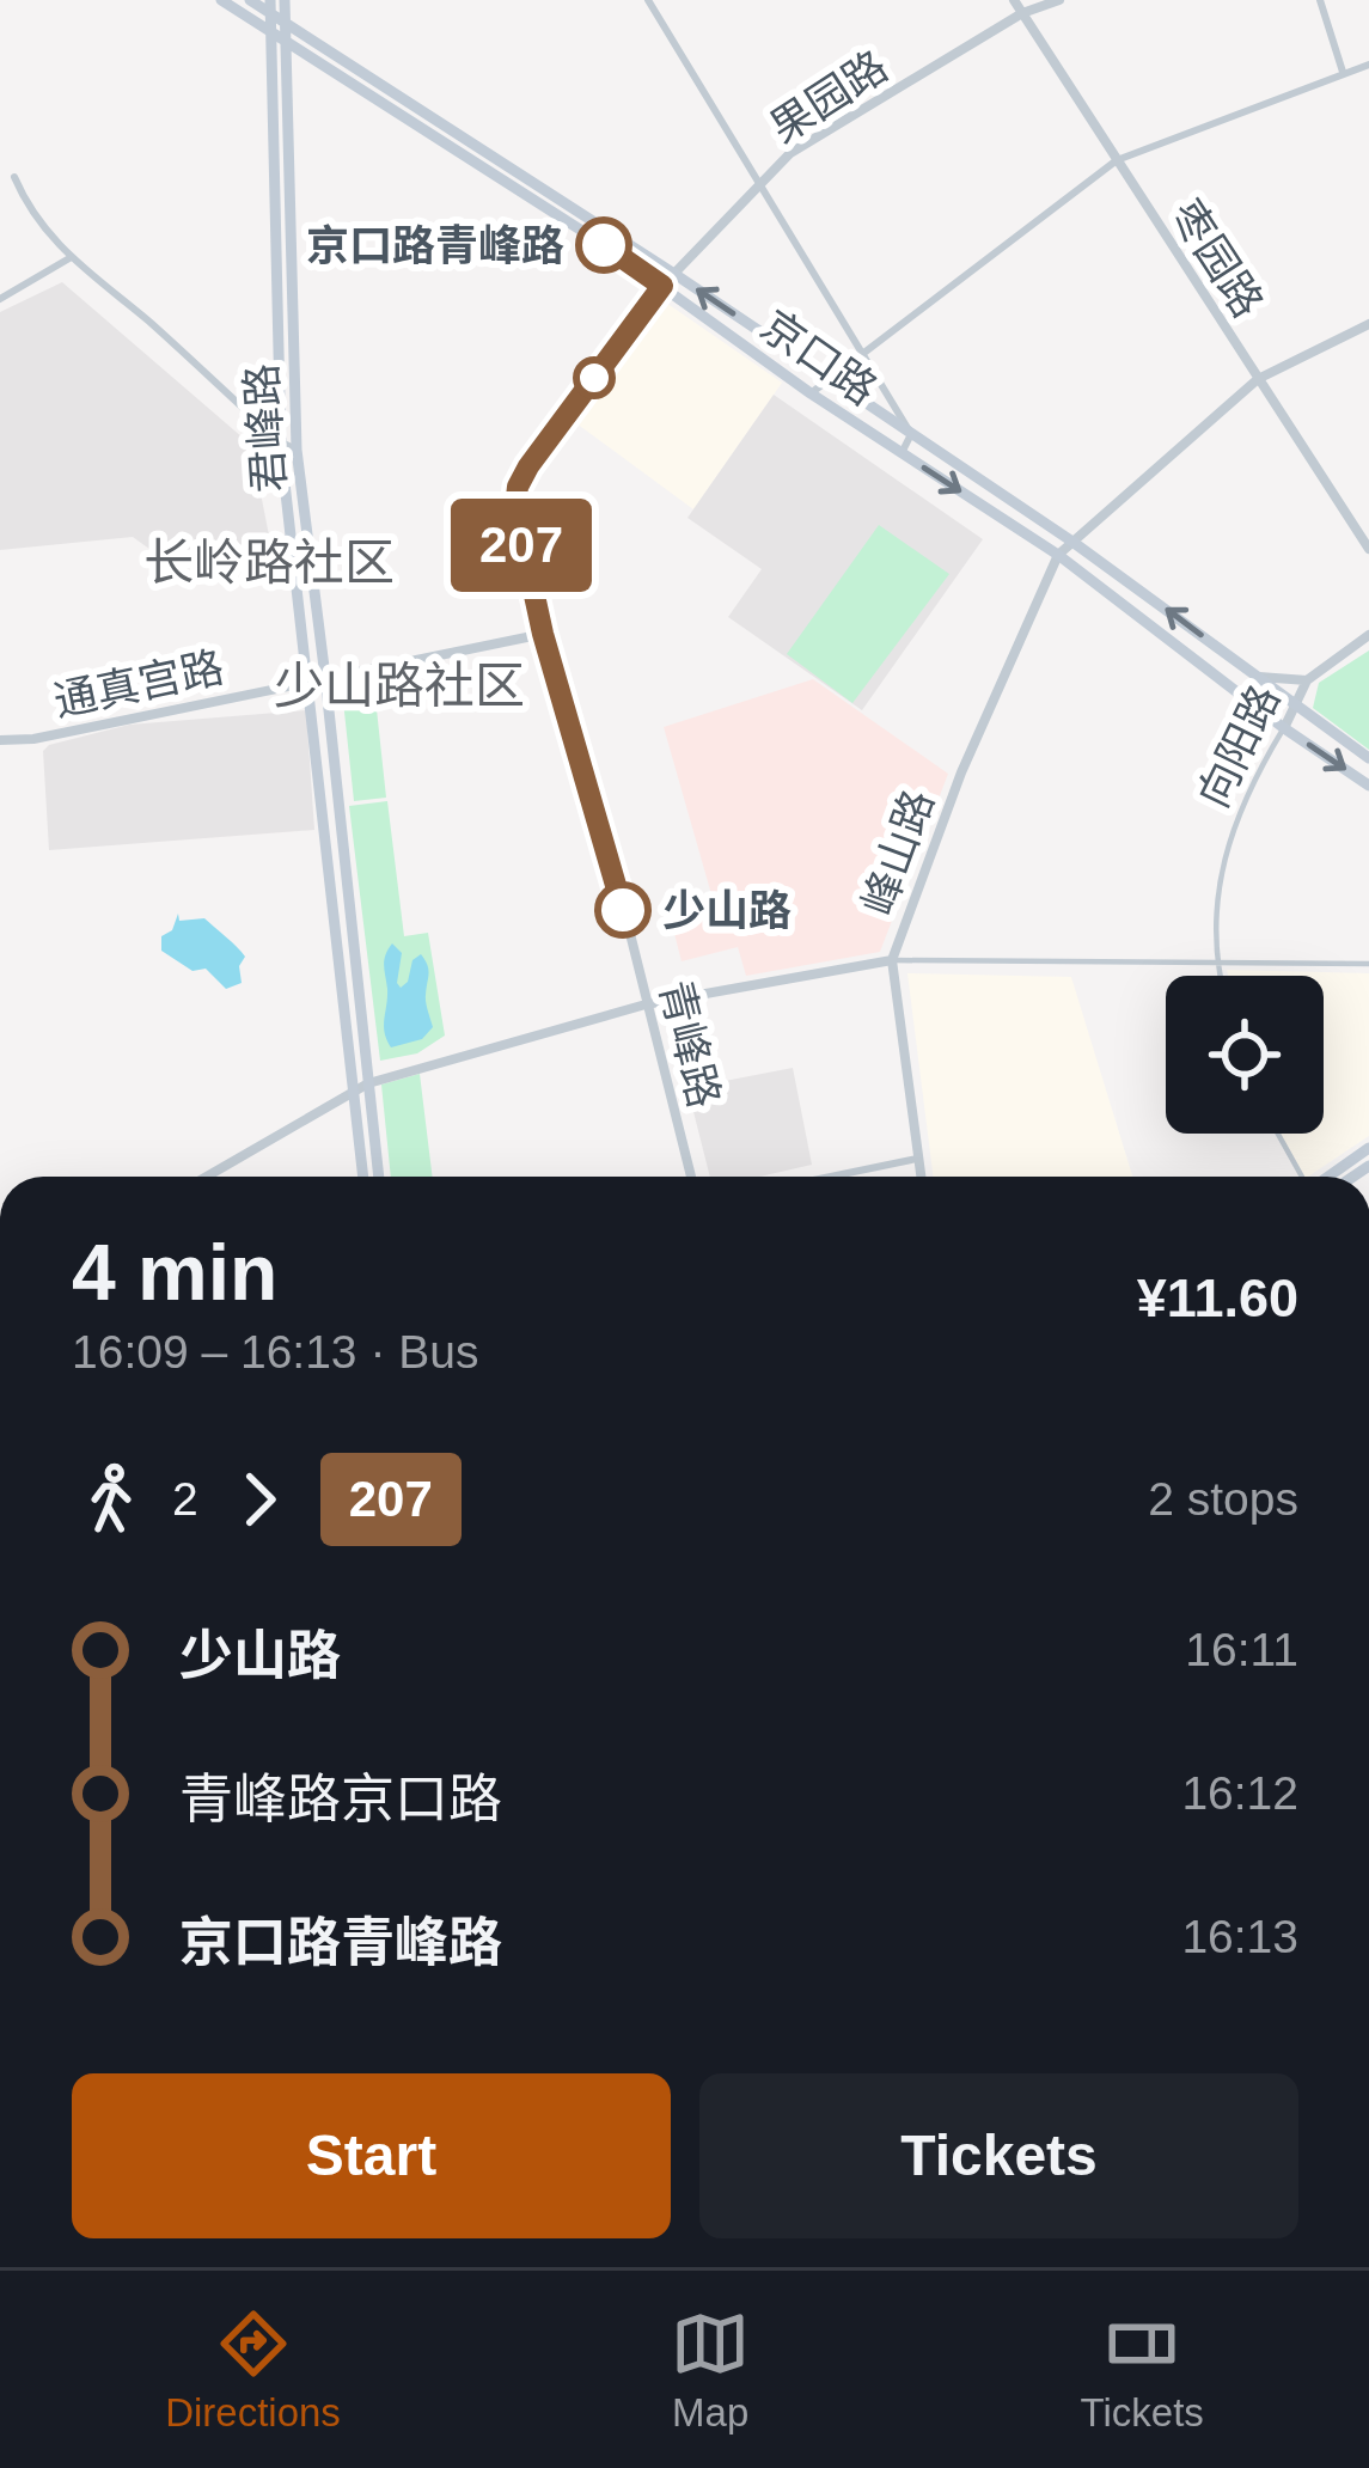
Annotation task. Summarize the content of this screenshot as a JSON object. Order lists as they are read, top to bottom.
{
  "streets": {
    "main road": ["京口路", "君峰路"],
    "street": [
      "果园路",
      "枣园路",
      "通真宫路",
      "向阳路",
      "峰山路",
      "青峰路"
    ]
  },
  "crossings": [
    ["果园路", "枣园路"],
    ["果园路", "京口路"],
    ["果园路", "青峰路"],
    ["京口路", "君峰路"],
    ["京口路", "向阳路"],
    ["京口路", "峰山路"],
    ["京口路", "青峰路"],
    ["君峰路", "通真宫路"],
    ["通真宫路", "青峰路"]
  ],
  "districts": ["长岭路社区", "少山路社区"],
  "places": ["京口路青峰路", "少山路"],
  "lines": ["bus line 207"],
  "page": {
    "on_map": "207",
    "heading": ["4 min", "16:09 – 16:13 · Bus", "¥11.60"],
    "legs": ["2", "207", "2 stops"],
    "list": [
      {
        "name": "少山路",
        "value": "16:11"
      },
      {
        "name": "青峰路京口路",
        "value": "16:12"
      },
      {
        "name": "京口路青峰路",
        "value": "16:13"
      }
    ],
    "buttons": ["Start", "Tickets"],
    "tabs": ["Directions", "Map", "Tickets"]
  }
}
